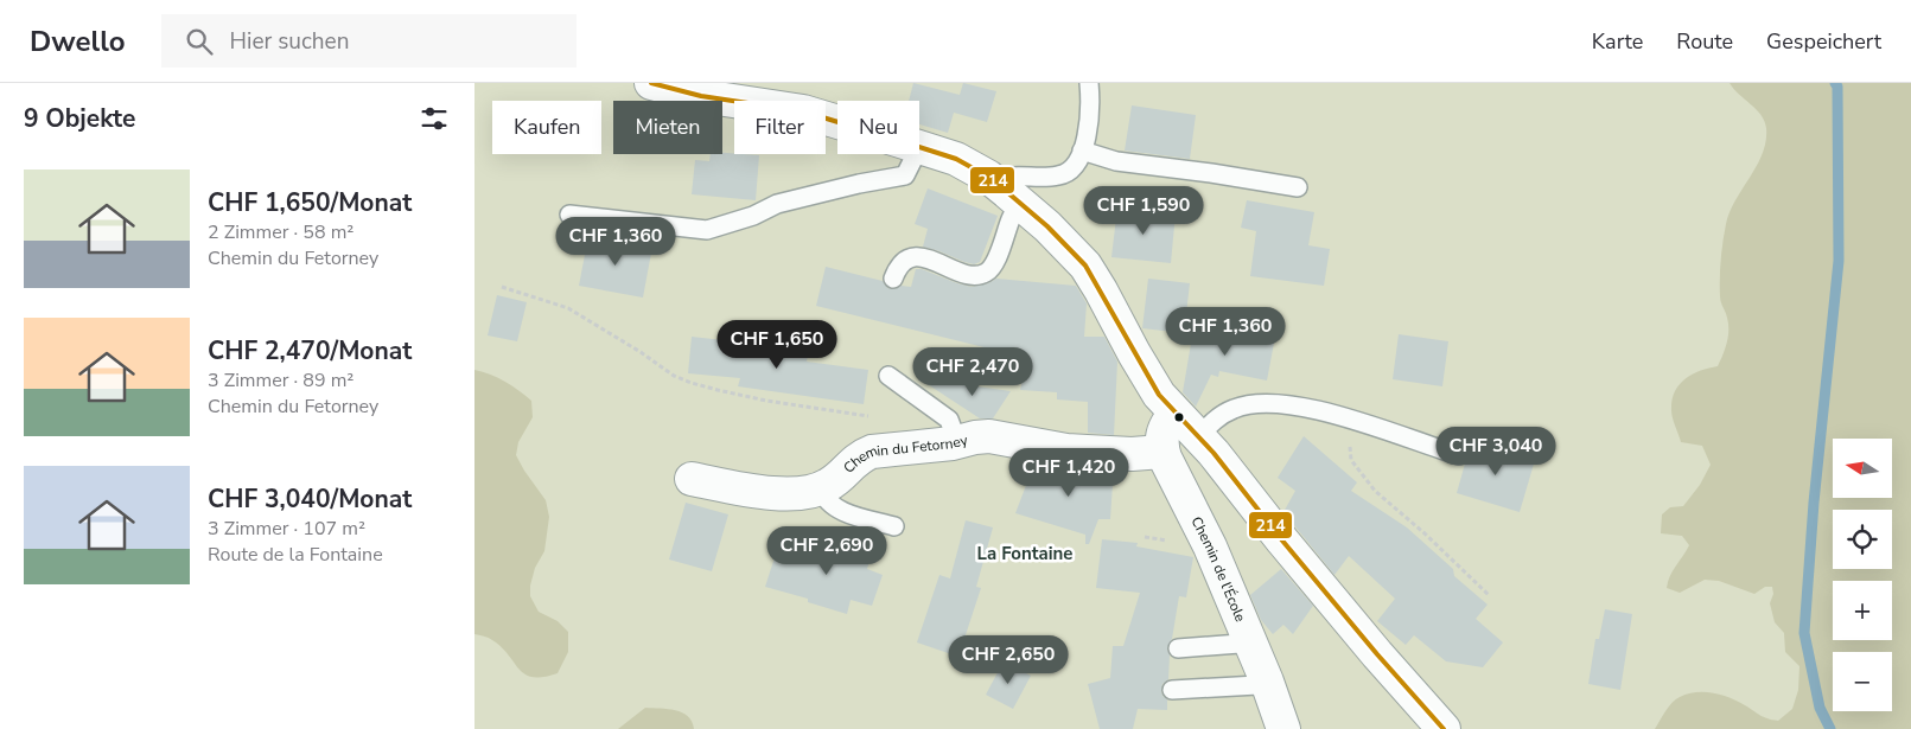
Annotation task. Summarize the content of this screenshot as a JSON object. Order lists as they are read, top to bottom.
{
  "streets": {
    "street": ["Chemin du Fetorney", "Chemin de l'École"]
  },
  "crossings": [
    ["Chemin du Fetorney", "Chemin de l'École"]
  ],
  "districts": ["La Fontaine"],
  "lines": ["transit line 214"],
  "north": "left",
  "page": {
    "header": "Dwello",
    "search": "Hier suchen",
    "nav": ["Karte", "Route", "Gespeichert"],
    "heading": "9 Objekte",
    "chip": [
      "Kaufen",
      "Mieten",
      "Filter",
      "Neu"
    ],
    "list": [
      {
        "name": "CHF 1,650/Monat",
        "note": "2 Zimmer · 58 m² · Chemin du Fetorney"
      },
      {
        "name": "CHF 2,470/Monat",
        "note": "3 Zimmer · 89 m² · Chemin du Fetorney"
      },
      {
        "name": "CHF 3,040/Monat",
        "note": "3 Zimmer · 107 m² · Route de la Fontaine"
      }
    ],
    "price": [
      "CHF 1,590",
      "CHF 1,360",
      "CHF 1,360",
      "CHF 1,650",
      "CHF 2,470",
      "CHF 3,040",
      "CHF 1,420",
      "CHF 2,690",
      "CHF 2,650"
    ],
    "map_buttons": ["+", "−"]
  }
}
